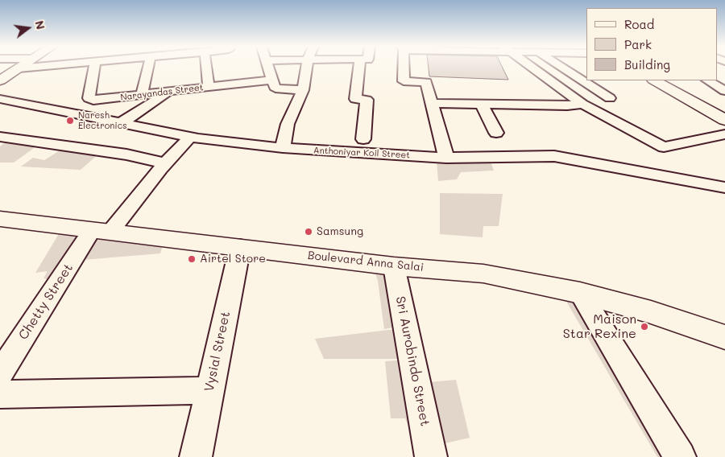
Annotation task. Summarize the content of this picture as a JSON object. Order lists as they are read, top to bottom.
{
  "streets": {
    "main road": ["Boulevard Anna Salai"],
    "street": [
      "Narayandas Street",
      "Anthoniyar Koil Street",
      "Chetty Street",
      "Vysial Street",
      "Sri Aurobindo Street"
    ]
  },
  "crossings": [
    ["Anthoniyar Koil Street", "Chetty Street"],
    ["Boulevard Anna Salai", "Chetty Street"],
    ["Boulevard Anna Salai", "Vysial Street"],
    ["Boulevard Anna Salai", "Sri Aurobindo Street"]
  ],
  "places": [
    "Naresh Electronics",
    "Samsung",
    "Airtel Store",
    "Maison Star Rexine"
  ],
  "legend": ["Road", "Park", "Building"],
  "north": "right"
}
